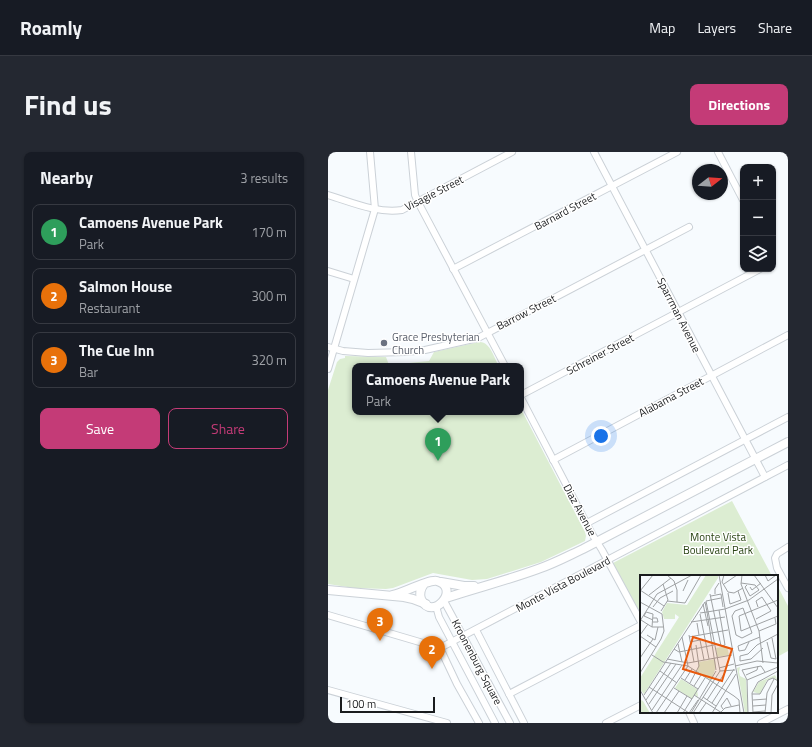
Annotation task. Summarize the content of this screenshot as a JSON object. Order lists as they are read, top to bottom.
{
  "streets": {
    "main road": ["Monte Vista Boulevard"],
    "street": [
      "Visagie Street",
      "Barnard Street",
      "Barrow Street",
      "Sparrman Avenue",
      "Schreiner Street",
      "Alabama Street",
      "Diaz Avenue",
      "Kroonenburg Square"
    ]
  },
  "crossings": [
    ["Barnard Street", "Sparrman Avenue"],
    ["Barrow Street", "Sparrman Avenue"],
    ["Sparrman Avenue", "Schreiner Street"],
    ["Sparrman Avenue", "Alabama Street"],
    ["Sparrman Avenue", "Monte Vista Boulevard"],
    ["Alabama Street", "Diaz Avenue"],
    ["Diaz Avenue", "Monte Vista Boulevard"],
    ["Monte Vista Boulevard", "Kroonenburg Square"]
  ],
  "parks": ["Monte Vista Boulevard Park"],
  "places": ["Grace Presbyterian Church"],
  "scale_bar": "100 m",
  "north": "right",
  "page": {
    "header": "Roamly",
    "nav": ["Map", "Layers", "Share"],
    "title": "Find us",
    "buttons": [
      "Directions",
      ["Save", "Share"]
    ],
    "heading": ["Nearby", "3 results"],
    "map_buttons": ["+", "−"],
    "list": [
      {
        "mark": "1",
        "name": "Camoens Avenue Park",
        "note": "Park",
        "value": "170 m"
      },
      {
        "mark": "2",
        "name": "Salmon House",
        "note": "Restaurant",
        "value": "300 m"
      },
      {
        "mark": "3",
        "name": "The Cue Inn",
        "note": "Bar",
        "value": "320 m"
      }
    ],
    "popup": ["Camoens Avenue Park", "Park"],
    "pins": ["1", "3", "2"],
    "scale": "100 m"
  }
}
